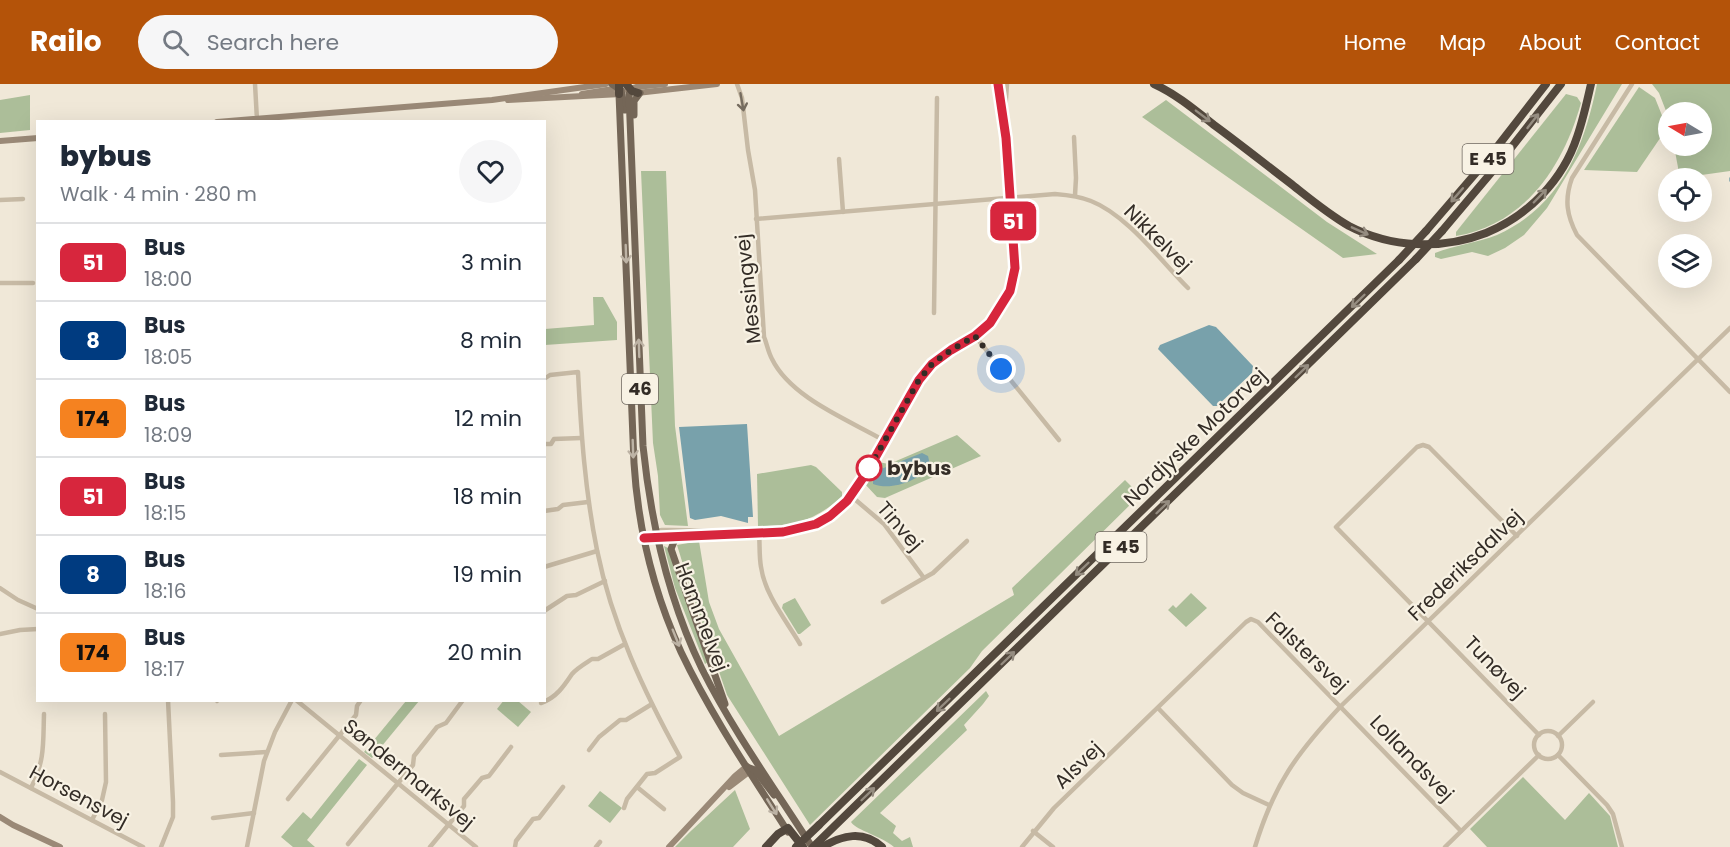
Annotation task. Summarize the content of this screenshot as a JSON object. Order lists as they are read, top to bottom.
{
  "streets": {
    "highway": ["E 45", "Nordjyske Motorvej"],
    "main road": ["46", "Hammelvej"],
    "street": [
      "Nikkelvej",
      "Messingvej",
      "Tinvej",
      "Frederiksdalvej",
      "Falstersvej",
      "Tunøvej",
      "Lollandsvej",
      "Alsvej",
      "Søndermarksvej",
      "Horsensvej"
    ]
  },
  "crossings": [
    ["Nikkelvej", "Messingvej"],
    ["Nordjyske Motorvej", "Hammelvej"],
    ["Frederiksdalvej", "Falstersvej"],
    ["Frederiksdalvej", "Tunøvej"],
    ["Frederiksdalvej", "Lollandsvej"],
    ["Falstersvej", "Lollandsvej"],
    ["Falstersvej", "Alsvej"]
  ],
  "places": ["bybus"],
  "lines": ["bus line 51"],
  "north": "left",
  "page": {
    "header": "Railo",
    "search": "Search here",
    "nav": [
      "Home",
      "Map",
      "About",
      "Contact"
    ],
    "on_map": "51",
    "heading": ["bybus", "Walk · 4 min · 280 m"],
    "list": [
      {
        "mark": "51",
        "name": "Bus",
        "note": "18:00",
        "value": "3 min"
      },
      {
        "mark": "8",
        "name": "Bus",
        "note": "18:05",
        "value": "8 min"
      },
      {
        "mark": "174",
        "name": "Bus",
        "note": "18:09",
        "value": "12 min"
      },
      {
        "mark": "51",
        "name": "Bus",
        "note": "18:15",
        "value": "18 min"
      },
      {
        "mark": "8",
        "name": "Bus",
        "note": "18:16",
        "value": "19 min"
      },
      {
        "mark": "174",
        "name": "Bus",
        "note": "18:17",
        "value": "20 min"
      }
    ]
  }
}
